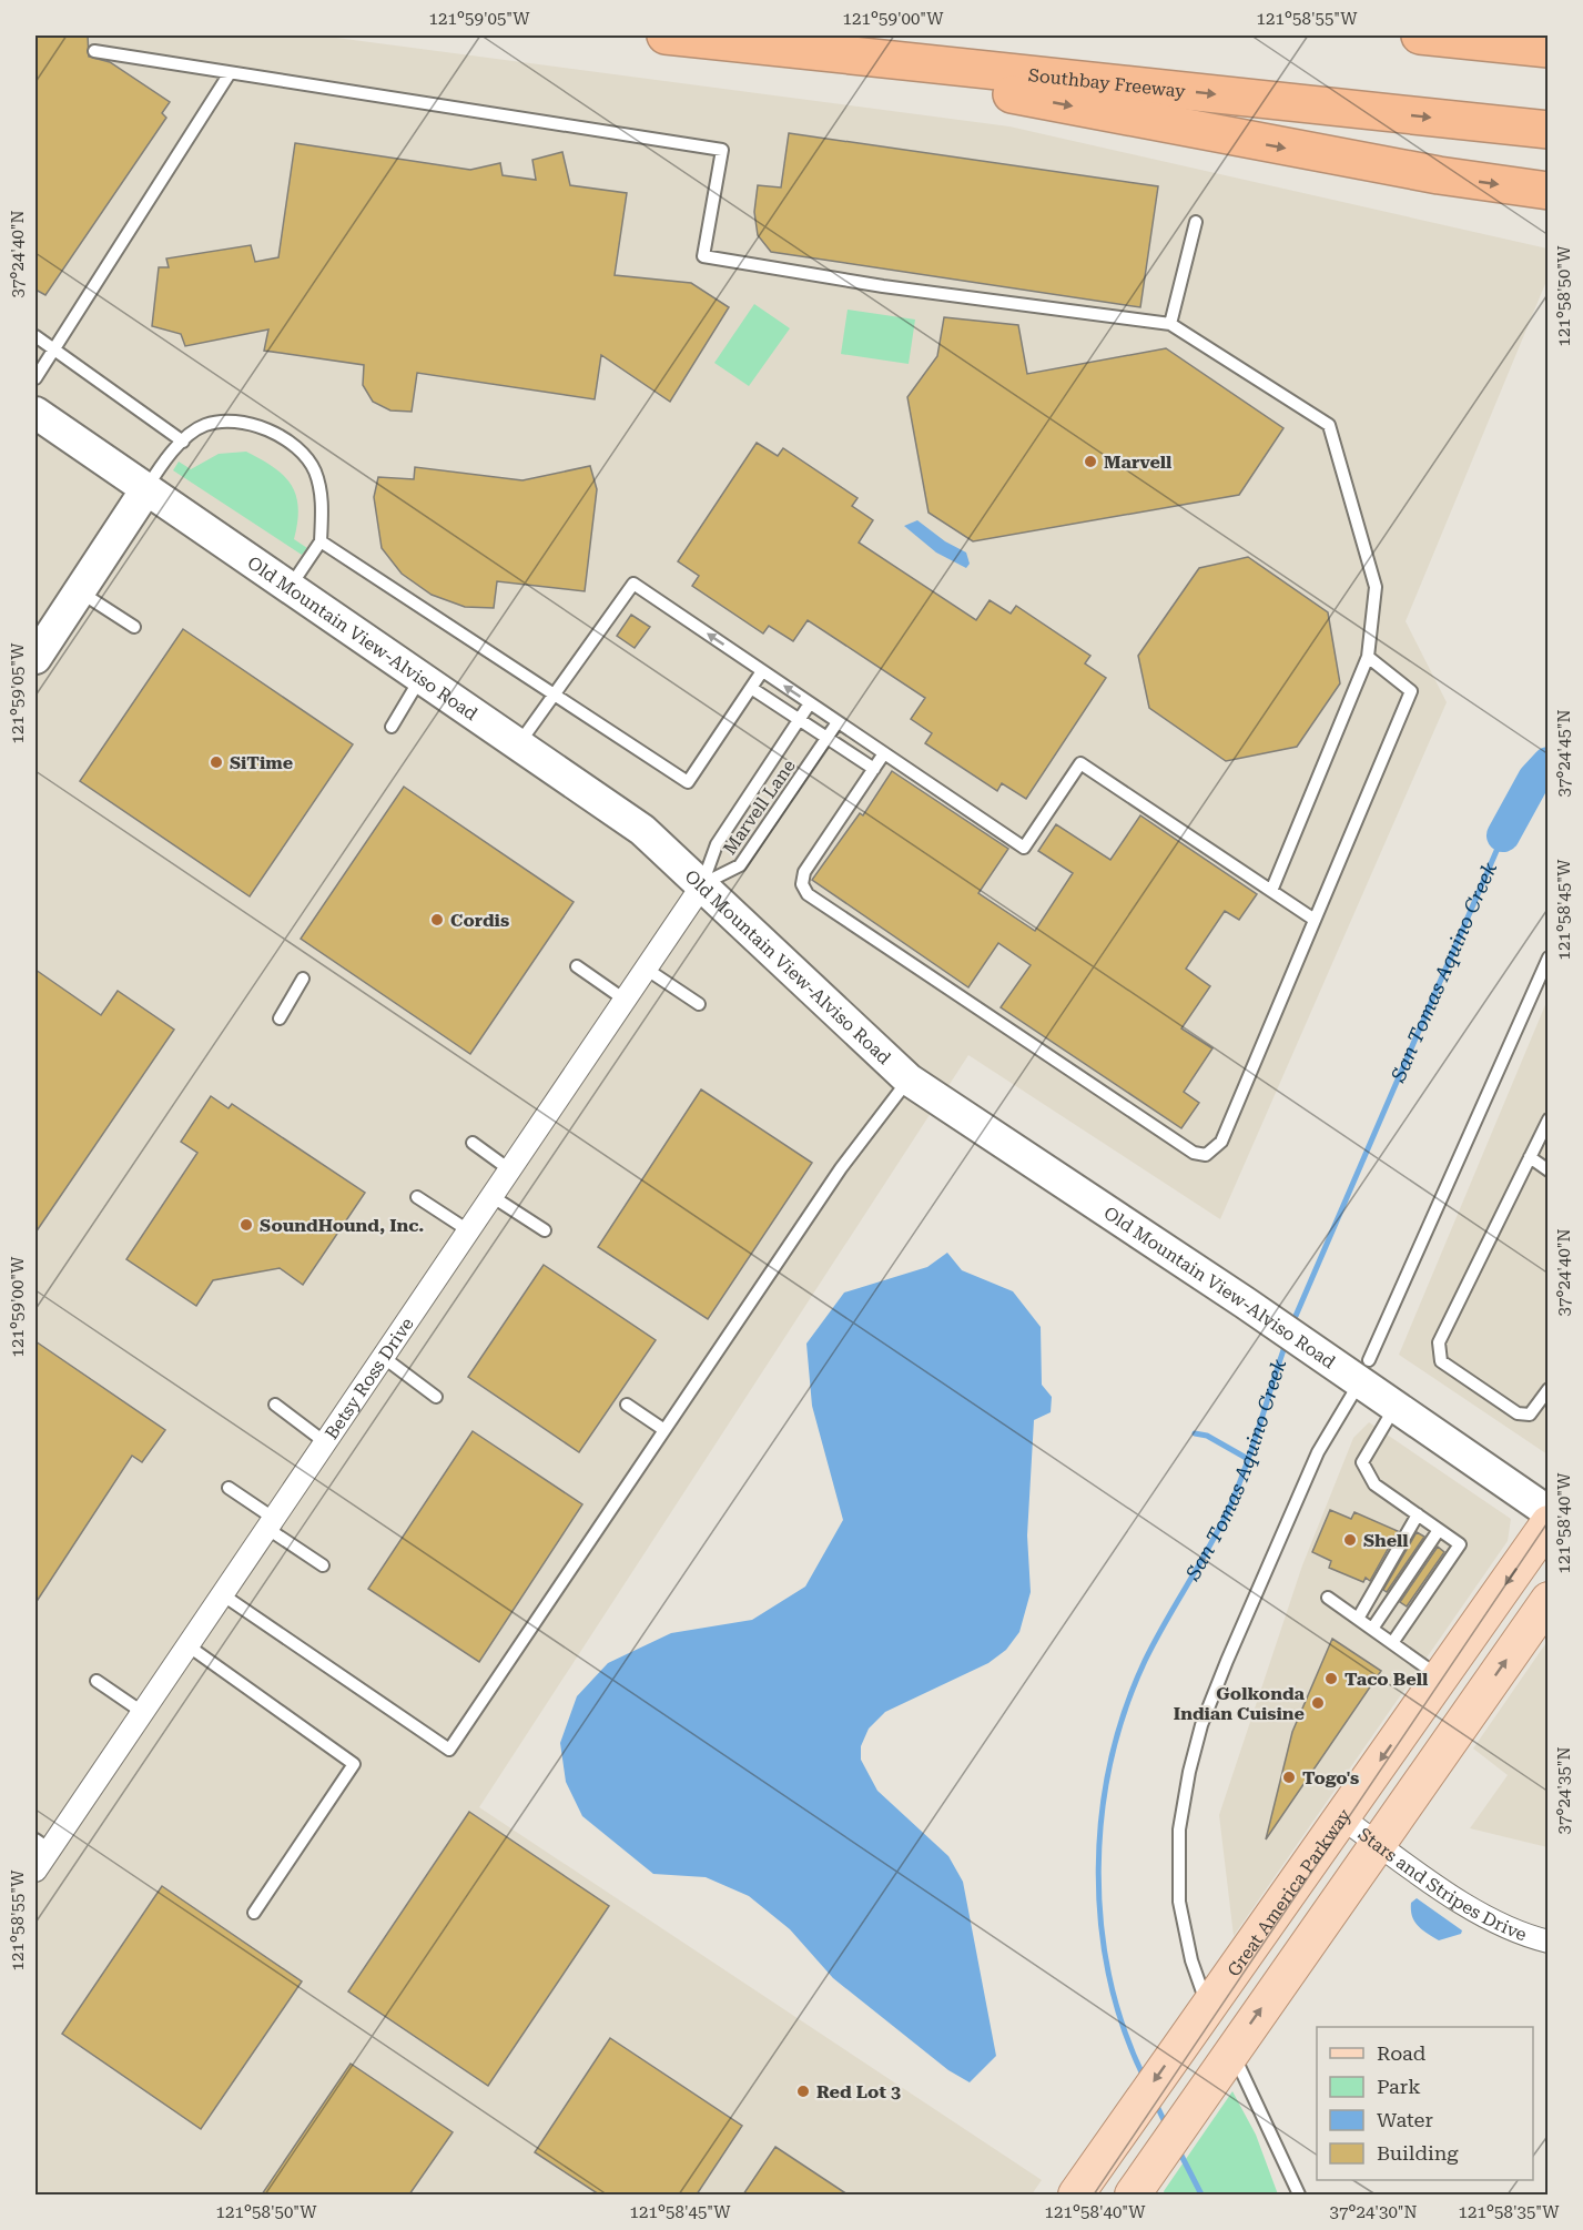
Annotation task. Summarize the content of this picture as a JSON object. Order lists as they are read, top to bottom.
{
  "streets": {
    "highway": ["Southbay Freeway"],
    "main road": ["Great America Parkway"],
    "street": ["Old Mountain View-Alviso Road", "Betsy Ross Drive", "Stars and Stripes Drive"],
    "lane": ["Marvell Lane"]
  },
  "crossings": [
    ["Old Mountain View-Alviso Road", "Marvell Lane"],
    ["Old Mountain View-Alviso Road", "Betsy Ross Drive"],
    ["Marvell Lane", "Betsy Ross Drive"],
    ["Stars and Stripes Drive", "Great America Parkway"]
  ],
  "water": ["San Tomas Aquino Creek"],
  "places": [
    "Marvell",
    "SiTime",
    "Cordis",
    "SoundHound, Inc.",
    "Shell",
    "Taco Bell",
    "Golkonda Indian Cuisine",
    "Togo's",
    "Red Lot 3"
  ],
  "legend": [
    "Road",
    "Park",
    "Water",
    "Building"
  ],
  "coordinates": [
    "121°59'05\"W",
    "121°59'00\"W",
    "121°58'55\"W",
    "37°24'40\"N",
    "121°58'50\"W",
    "37°24'45\"N",
    "121°58'45\"W",
    "121°58'40\"W",
    "37°24'35\"N",
    "37°24'30\"N",
    "121°58'35\"W"
  ]
}
